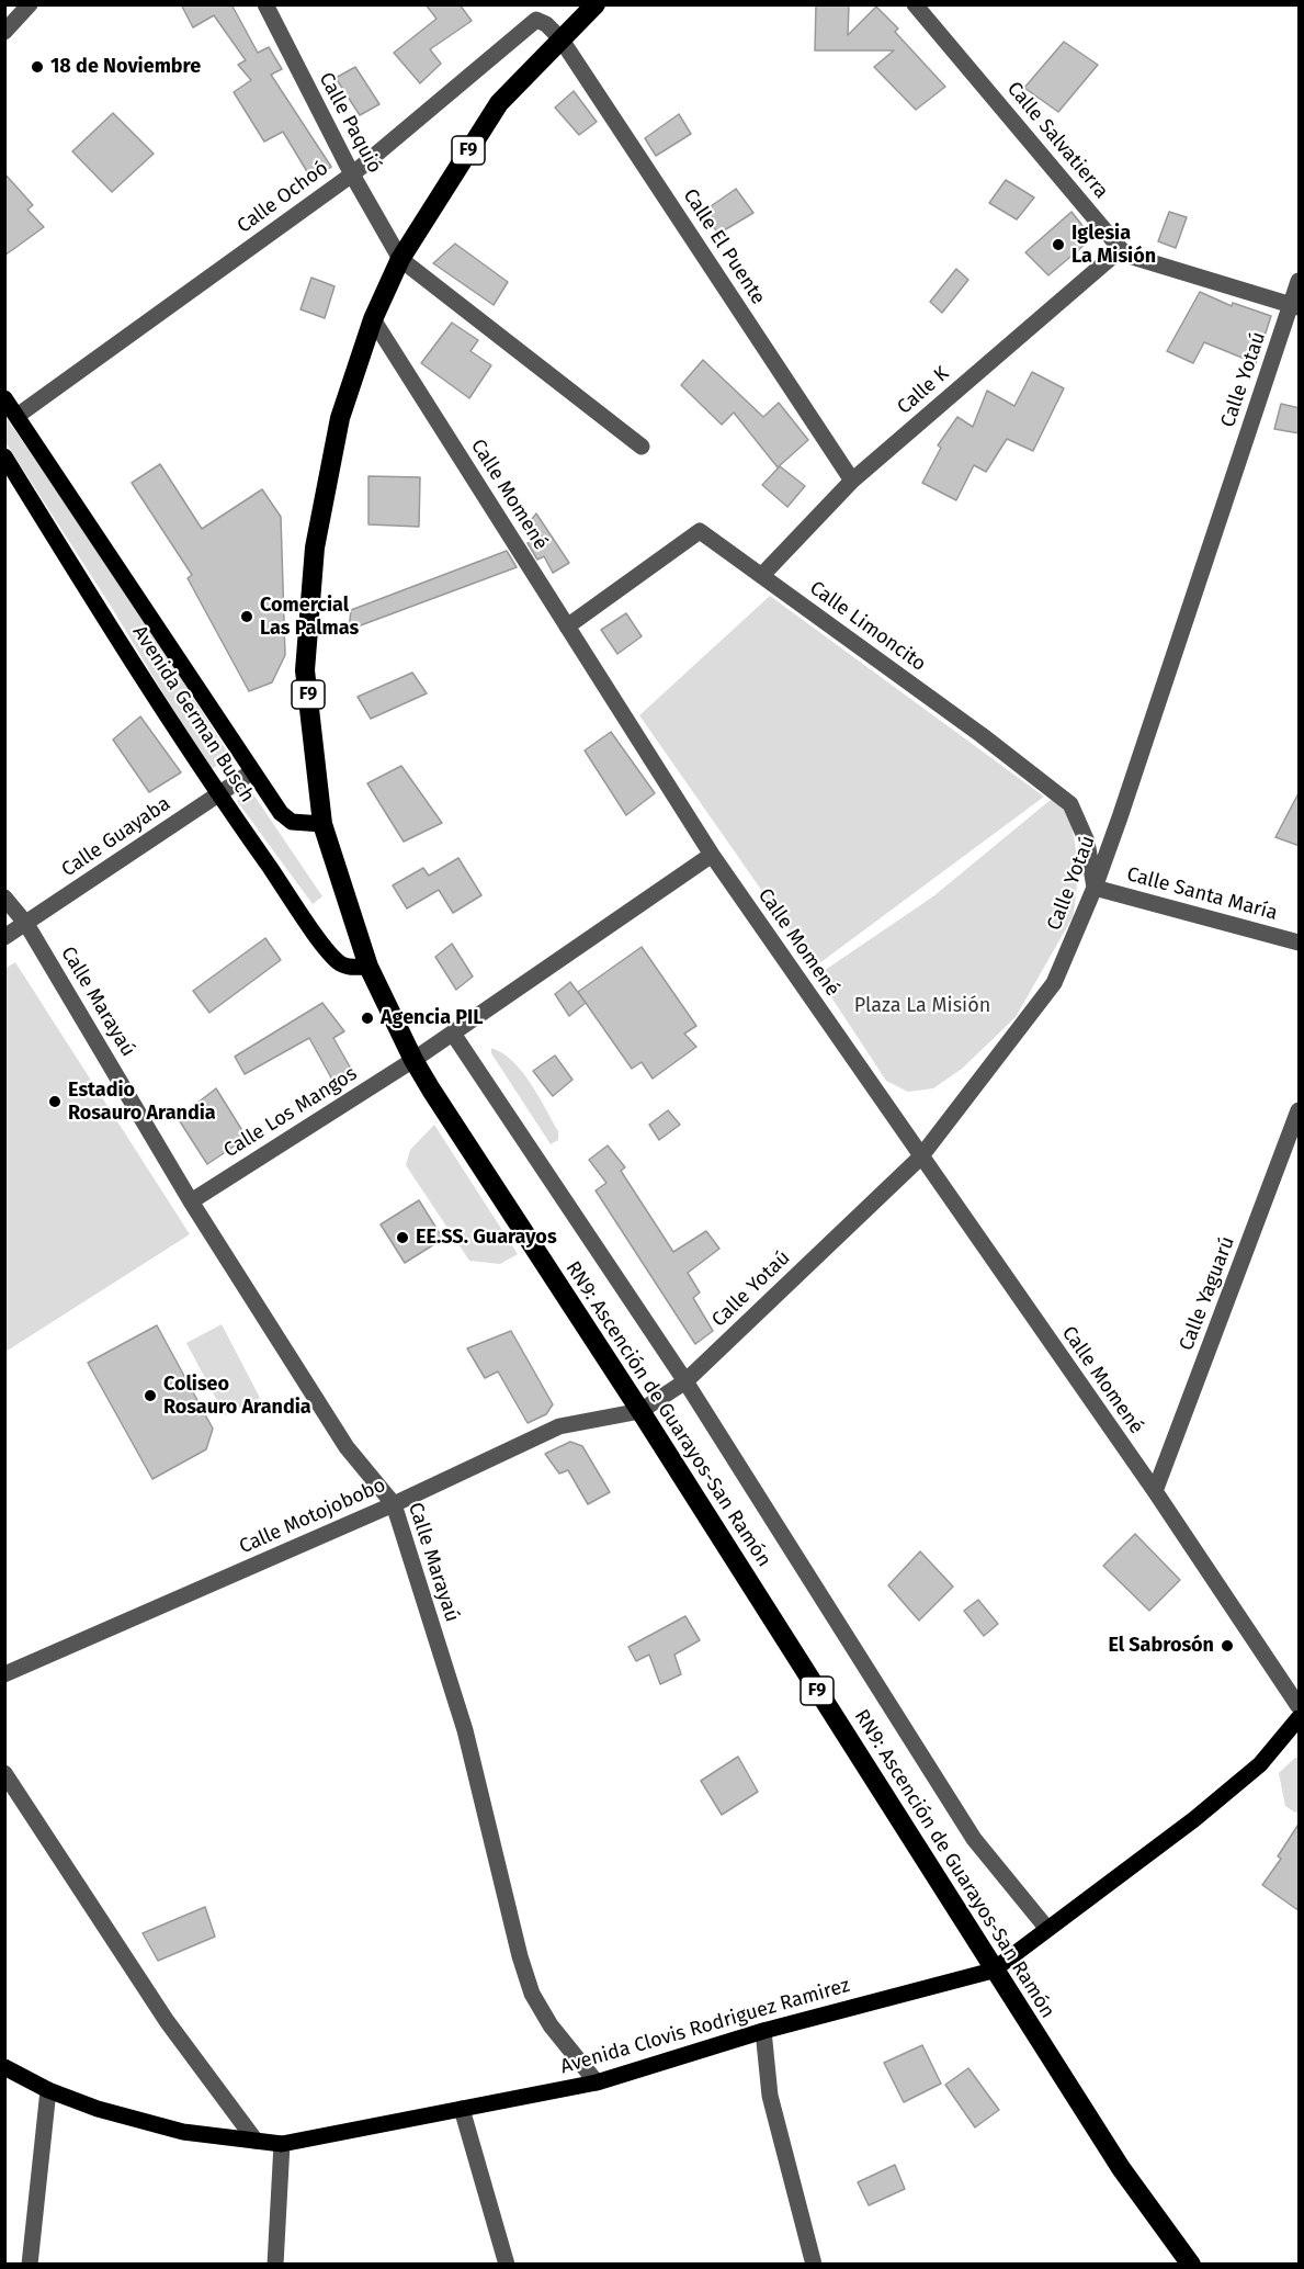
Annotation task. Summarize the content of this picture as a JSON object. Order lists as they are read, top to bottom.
{
  "streets": {
    "highway": ["F9", "RN9: Ascención de Guarayos-San Ramón"],
    "main road": ["Avenida German Busch", "Avenida Clovis Rodriguez Ramirez"],
    "street": [
      "Calle Paquió",
      "Calle Salvatierra",
      "Calle Ochoó",
      "Calle El Puente",
      "Calle Yotaú",
      "Calle K",
      "Calle Momené",
      "Calle Limoncito",
      "Calle Guayaba",
      "Calle Santa María",
      "Calle Marayaú",
      "Calle Los Mangos",
      "Calle Yaguarú",
      "Calle Motojobobo"
    ]
  },
  "crossings": [
    ["Calle Paquió", "Calle Ochoó"],
    ["Calle Paquió", "RN9: Ascención de Guarayos-San Ramón"],
    ["Calle Salvatierra", "Calle Yotaú"],
    ["Calle Salvatierra", "Calle K"],
    ["Calle Ochoó", "Calle El Puente"],
    ["Calle Ochoó", "Avenida German Busch"],
    ["Calle Ochoó", "RN9: Ascención de Guarayos-San Ramón"],
    ["Calle El Puente", "Calle K"],
    ["Calle El Puente", "RN9: Ascención de Guarayos-San Ramón"],
    ["Calle Yotaú", "Calle Momené"],
    ["Calle Yotaú", "Calle Limoncito"],
    ["Calle Yotaú", "Calle Santa María"],
    ["Calle Yotaú", "RN9: Ascención de Guarayos-San Ramón"],
    ["Calle Yotaú", "Calle Motojobobo"],
    ["Calle K", "Calle Limoncito"],
    ["Calle Momené", "Calle Limoncito"],
    ["Calle Momené", "Calle Los Mangos"],
    ["Calle Momené", "Calle Yaguarú"],
    ["Calle Momené", "RN9: Ascención de Guarayos-San Ramón"],
    ["Calle Limoncito", "Calle Santa María"],
    ["Avenida German Busch", "Calle Guayaba"],
    ["Avenida German Busch", "RN9: Ascención de Guarayos-San Ramón"],
    ["Calle Guayaba", "Calle Marayaú"],
    ["Calle Marayaú", "Calle Los Mangos"],
    ["Calle Marayaú", "Calle Motojobobo"],
    ["Calle Marayaú", "Avenida Clovis Rodriguez Ramirez"],
    ["Calle Los Mangos", "RN9: Ascención de Guarayos-San Ramón"],
    ["RN9: Ascención de Guarayos-San Ramón", "Calle Motojobobo"],
    ["RN9: Ascención de Guarayos-San Ramón", "Avenida Clovis Rodriguez Ramirez"]
  ],
  "parks": ["Plaza La Misión"],
  "places": [
    "18 de Noviembre",
    "Iglesia La Misión",
    "Comercial Las Palmas",
    "Agencia PIL",
    "Estadio Rosauro Arandia",
    "EE.SS. Guarayos",
    "Coliseo Rosauro Arandia",
    "El Sabrosón"
  ]
}
